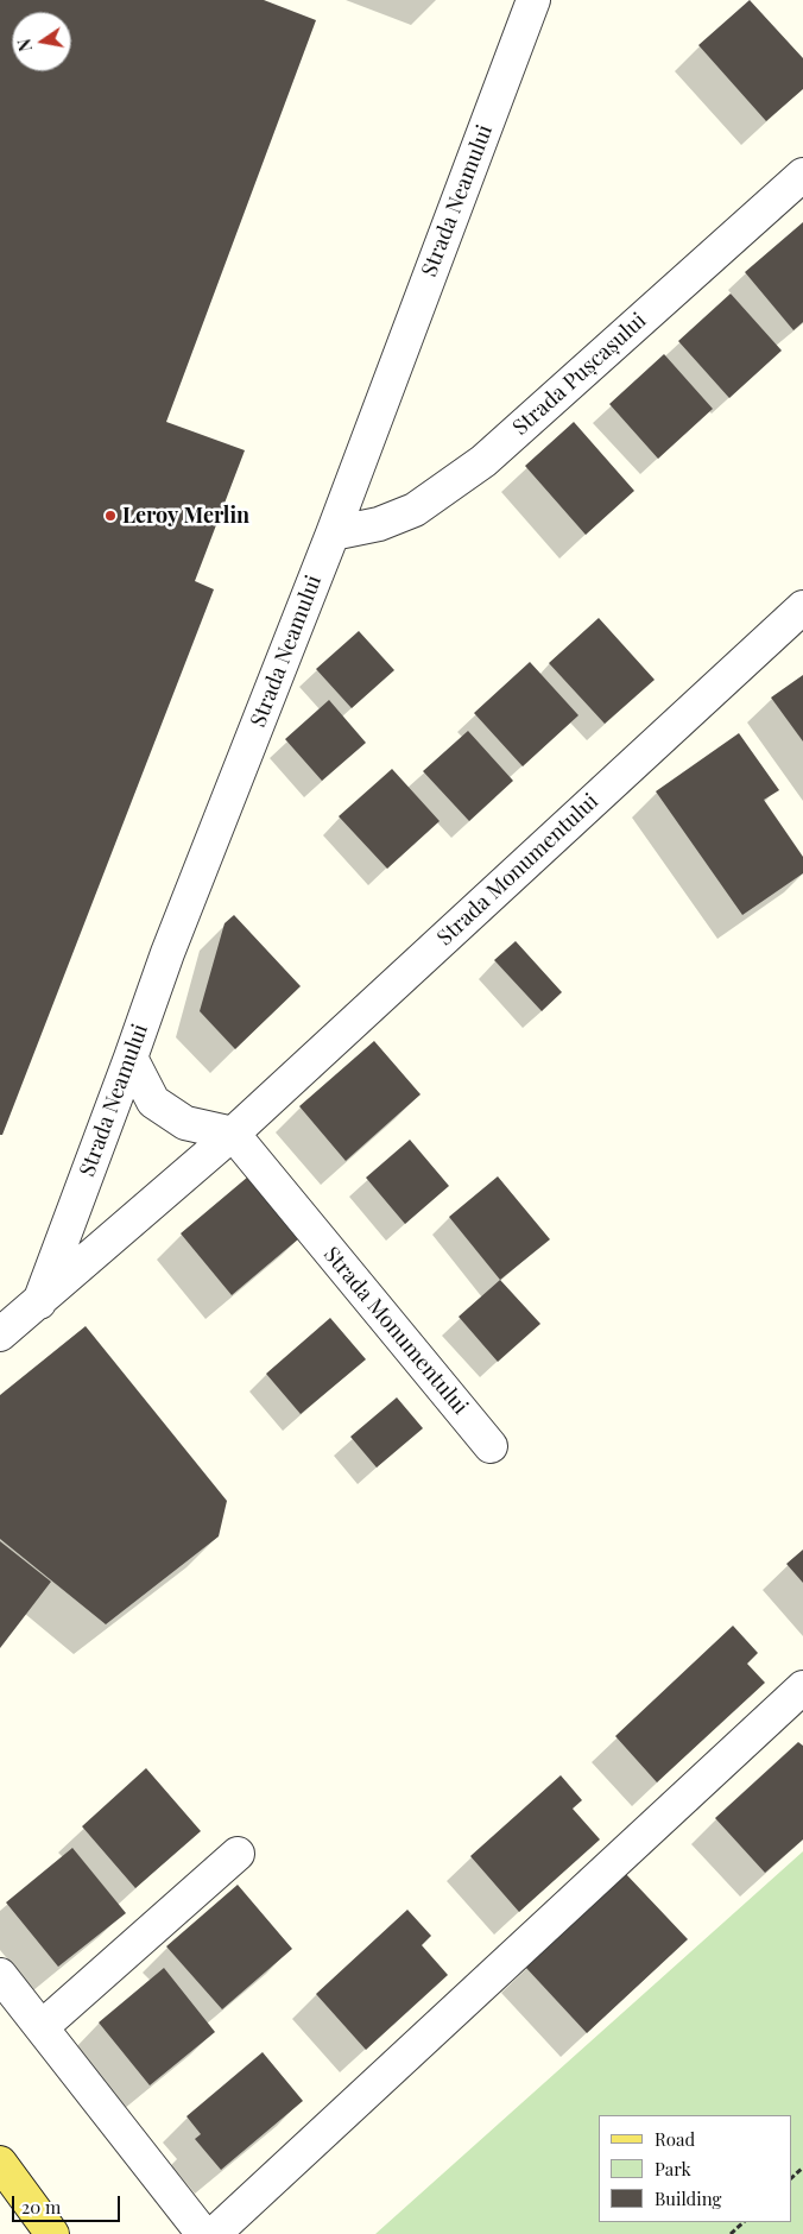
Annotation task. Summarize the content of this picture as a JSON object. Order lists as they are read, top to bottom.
{
  "streets": {
    "street": ["Strada Neamului", "Strada Pușcașului", "Strada Monumentului"]
  },
  "crossings": [
    ["Strada Neamului", "Strada Pușcașului"],
    ["Strada Neamului", "Strada Monumentului"]
  ],
  "places": ["Leroy Merlin"],
  "legend": ["Road", "Park", "Building"],
  "scale_bar": "20 m",
  "north": "left"
}
